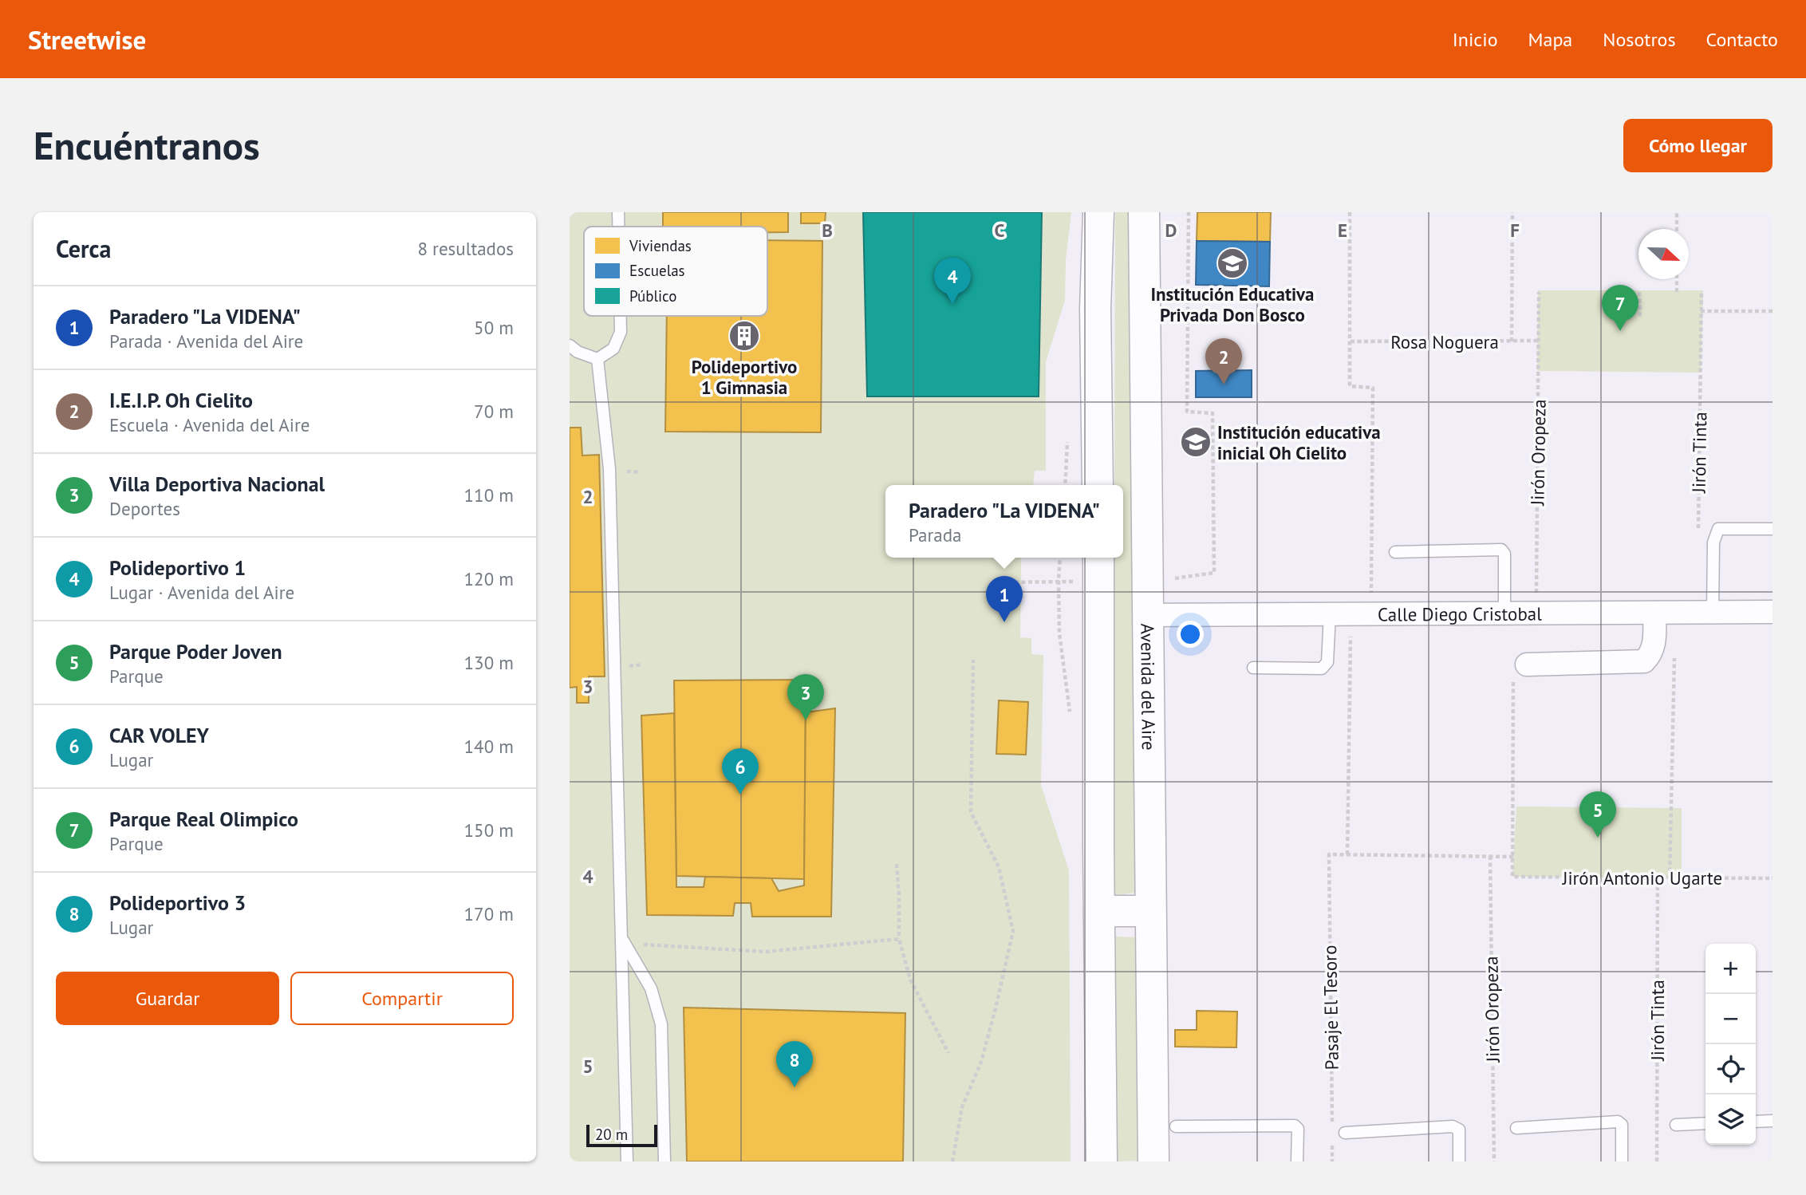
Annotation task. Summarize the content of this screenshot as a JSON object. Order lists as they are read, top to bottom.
{
  "streets": {
    "main road": ["Avenida del Aire"],
    "street": ["Calle Diego Cristobal"],
    "path": [
      "Rosa Noguera",
      "Jirón Oropeza",
      "Jirón Tinta",
      "Jirón Antonio Ugarte",
      "Pasaje El Tesoro"
    ]
  },
  "crossings": [
    ["Rosa Noguera", "Jirón Oropeza"],
    ["Jirón Oropeza", "Calle Diego Cristobal"],
    ["Jirón Tinta", "Jirón Antonio Ugarte"],
    ["Calle Diego Cristobal", "Avenida del Aire"]
  ],
  "places": {
    "school or university": ["Institución Educativa Privada Don Bosco", "Institución educativa inicial Oh Cielito"],
    "building": ["Polideportivo 1 Gimnasia"]
  },
  "legend": ["Viviendas", "Escuelas", "Público"],
  "scale_bar": "20 m",
  "north": "right",
  "page": {
    "header": "Streetwise",
    "nav": [
      "Inicio",
      "Mapa",
      "Nosotros",
      "Contacto"
    ],
    "buttons": [
      "Cómo llegar",
      ["Guardar", "Compartir"]
    ],
    "title": "Encuéntranos",
    "heading": ["Cerca", "8 resultados"],
    "pins": [
      "4",
      "7",
      "2",
      "1",
      "3",
      "6",
      "5",
      "8"
    ],
    "list": [
      {
        "mark": "1",
        "name": "Paradero \"La VIDENA\"",
        "note": "Parada · Avenida del Aire",
        "value": "50 m"
      },
      {
        "mark": "2",
        "name": "I.E.I.P. Oh Cielito",
        "note": "Escuela · Avenida del Aire",
        "value": "70 m"
      },
      {
        "mark": "3",
        "name": "Villa Deportiva Nacional",
        "note": "Deportes",
        "value": "110 m"
      },
      {
        "mark": "4",
        "name": "Polideportivo 1",
        "note": "Lugar · Avenida del Aire",
        "value": "120 m"
      },
      {
        "mark": "5",
        "name": "Parque Poder Joven",
        "note": "Parque",
        "value": "130 m"
      },
      {
        "mark": "6",
        "name": "CAR VOLEY",
        "note": "Lugar",
        "value": "140 m"
      },
      {
        "mark": "7",
        "name": "Parque Real Olimpico",
        "note": "Parque",
        "value": "150 m"
      },
      {
        "mark": "8",
        "name": "Polideportivo 3",
        "note": "Lugar",
        "value": "170 m"
      }
    ],
    "popup": ["Paradero \"La VIDENA\"", "Parada"],
    "map_buttons": ["+", "−"],
    "scale": "20 m"
  },
  "grid": {
    "columns": [
      "B",
      "C",
      "D",
      "E",
      "F"
    ],
    "rows": [
      "2",
      "3",
      "4",
      "5"
    ]
  }
}
